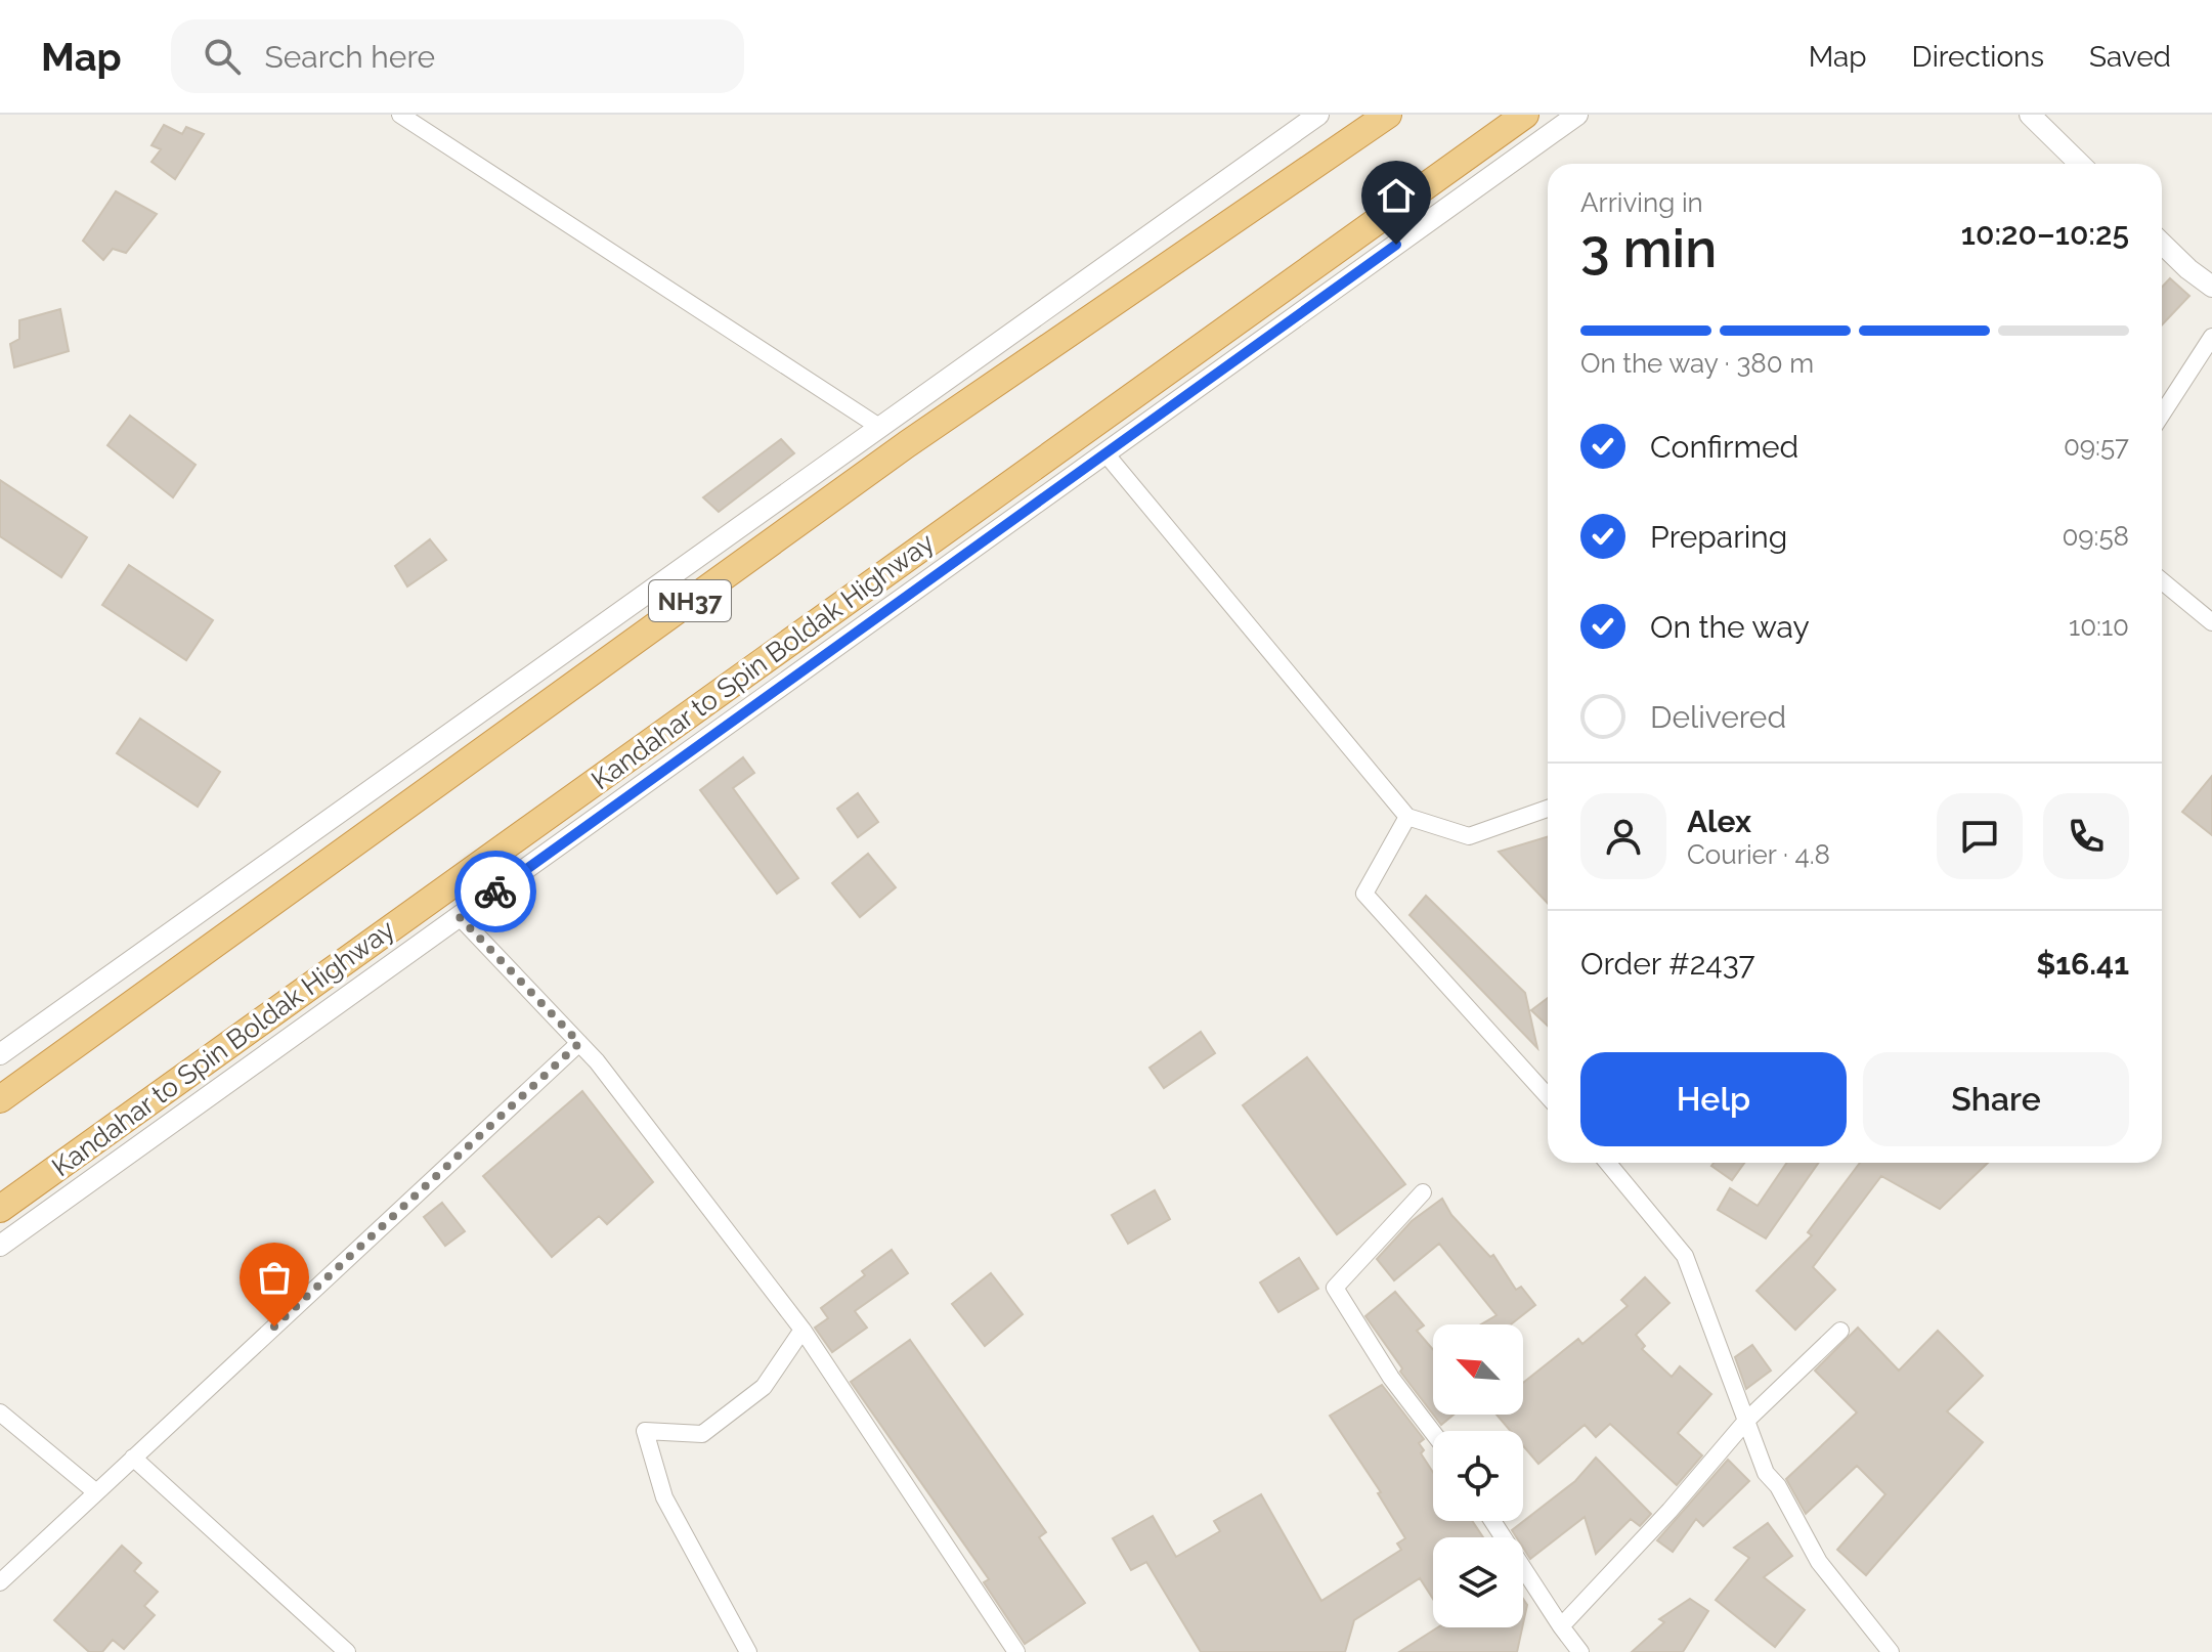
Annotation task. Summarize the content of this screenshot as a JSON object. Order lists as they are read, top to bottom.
{
  "streets": {
    "highway": ["NH37", "Kandahar to Spin Boldak Highway"]
  },
  "north": "top left",
  "page": {
    "header": "Map",
    "search": "Search here",
    "nav": ["Map", "Directions", "Saved"],
    "heading": ["3 min", "Arriving in", "10:20–10:25"],
    "panel": [
      "Alex",
      "Courier · 4.8",
      "Order #2437",
      "$16.41"
    ],
    "bar": "On the way · 380 m",
    "list": [
      ["Confirmed", "09:57"],
      ["Preparing", "09:58"],
      ["On the way", "10:10"],
      "Delivered"
    ],
    "buttons": ["Help", "Share"]
  }
}
